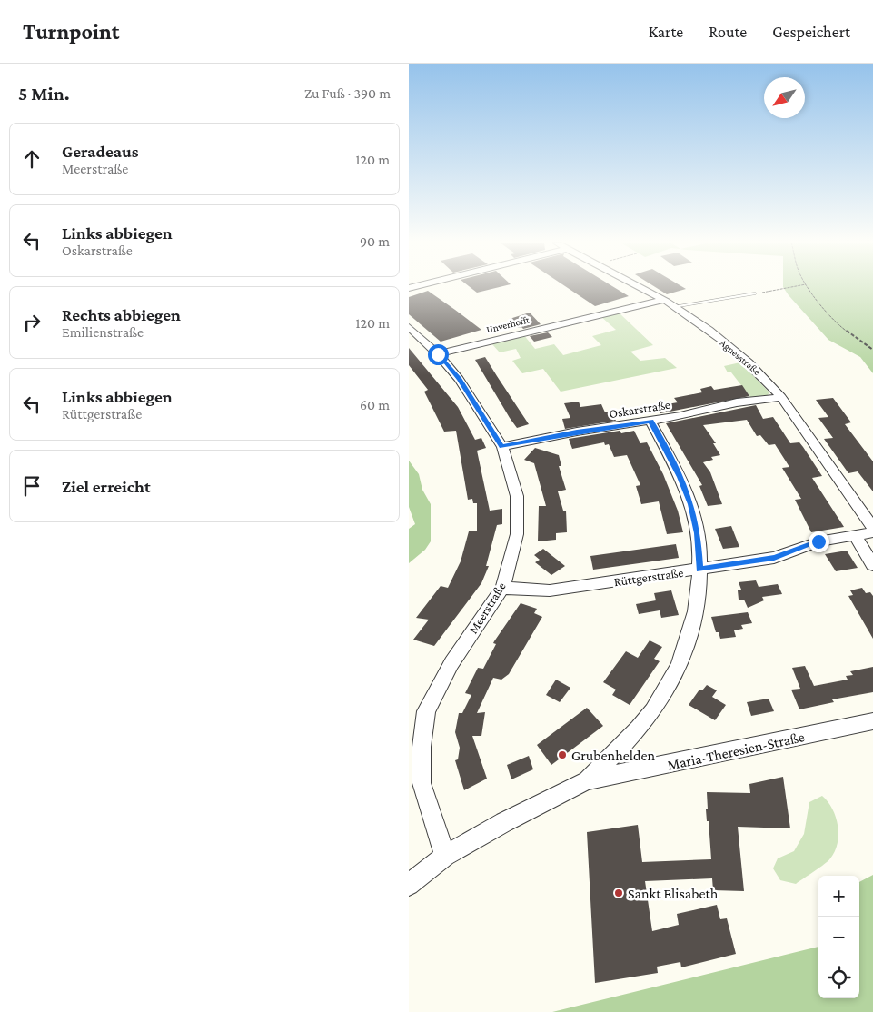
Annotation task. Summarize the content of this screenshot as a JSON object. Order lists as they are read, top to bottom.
{
  "streets": {
    "street": [
      "Unverhofft",
      "Agnesstraße",
      "Oskarstraße",
      "Rüttgerstraße",
      "Meerstraße",
      "Maria-Theresien-Straße"
    ]
  },
  "crossings": [
    ["Unverhofft", "Agnesstraße"],
    ["Unverhofft", "Meerstraße"],
    ["Agnesstraße", "Oskarstraße"],
    ["Oskarstraße", "Meerstraße"],
    ["Rüttgerstraße", "Meerstraße"],
    ["Meerstraße", "Maria-Theresien-Straße"]
  ],
  "places": ["Grubenhelden", "Sankt Elisabeth"],
  "north": "bottom left",
  "page": {
    "header": "Turnpoint",
    "nav": ["Karte", "Route", "Gespeichert"],
    "heading": ["5 Min.", "Zu Fuß · 390 m"],
    "list": [
      ["Geradeaus", "Meerstraße", "120 m"],
      ["Links abbiegen", "Oskarstraße", "90 m"],
      ["Rechts abbiegen", "Emilienstraße", "120 m"],
      ["Links abbiegen", "Rüttgerstraße", "60 m"],
      "Ziel erreicht"
    ],
    "map_buttons": ["+", "−"]
  }
}
